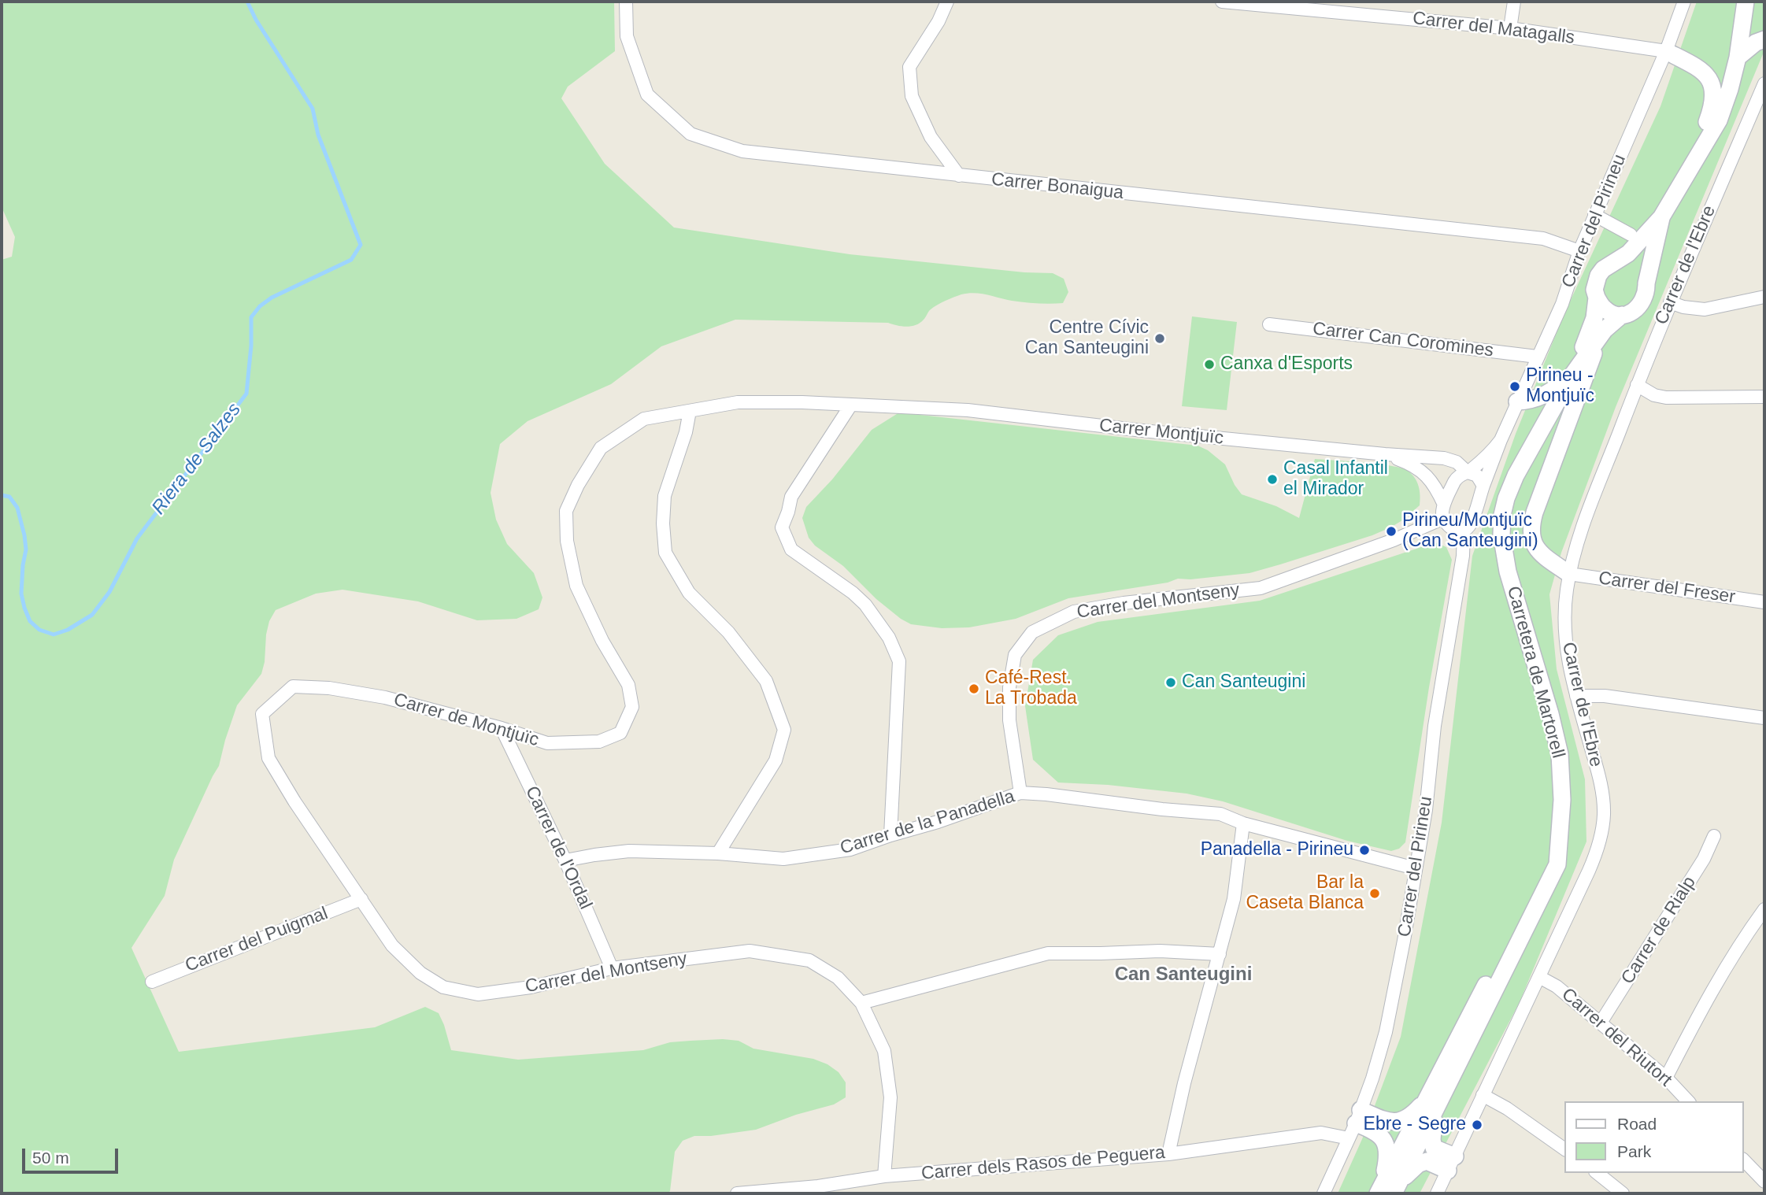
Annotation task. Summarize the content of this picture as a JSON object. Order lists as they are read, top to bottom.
{
  "streets": {
    "main road": ["Carretera de Martorell"],
    "street": [
      "Carrer del Matagalls",
      "Carrer Bonaigua",
      "Carrer del Pirineu",
      "Carrer de l'Ebre",
      "Carrer Can Coromines",
      "Carrer Montjuïc",
      "Carrer del Freser",
      "Carrer del Montseny",
      "Carrer de Montjuïc",
      "Carrer de la Panadella",
      "Carrer de l'Ordal",
      "Carrer de Rialp",
      "Carrer del Puigmal",
      "Carrer del Riutort",
      "Carrer dels Rasos de Peguera"
    ]
  },
  "crossings": [
    ["Carrer del Matagalls", "Carrer del Pirineu"],
    ["Carrer Bonaigua", "Carrer del Pirineu"],
    ["Carrer del Pirineu", "Carrer Can Coromines"],
    ["Carrer del Pirineu", "Carrer Montjuïc"],
    ["Carrer del Pirineu", "Carrer del Montseny"],
    ["Carrer del Pirineu", "Carrer de la Panadella"],
    ["Carrer del Pirineu", "Carrer dels Rasos de Peguera"],
    ["Carrer de l'Ebre", "Carrer del Freser"],
    ["Carrer de l'Ebre", "Carrer del Riutort"],
    ["Carrer Montjuïc", "Carrer de Montjuïc"],
    ["Carrer del Montseny", "Carrer de Montjuïc"],
    ["Carrer del Montseny", "Carrer de la Panadella"],
    ["Carrer del Montseny", "Carrer de l'Ordal"],
    ["Carrer del Montseny", "Carrer del Puigmal"],
    ["Carrer del Montseny", "Carrer dels Rasos de Peguera"],
    ["Carrer de Montjuïc", "Carrer de l'Ordal"],
    ["Carrer de Montjuïc", "Carrer del Puigmal"],
    ["Carrer de la Panadella", "Carrer de l'Ordal"],
    ["Carrer de Rialp", "Carrer del Riutort"]
  ],
  "districts": ["Can Santeugini"],
  "water": ["Riera de Salzes"],
  "places": [
    "Centre Cívic Can Santeugini",
    "Canxa d'Esports",
    "Pirineu - Montjuïc",
    "Casal Infantil el Mirador",
    "Pirineu/Montjuïc (Can Santeugini)",
    "Can Santeugini",
    "Café-Rest. La Trobada",
    "Panadella - Pirineu",
    "Bar la Caseta Blanca",
    "Ebre - Segre"
  ],
  "legend": ["Road", "Park"],
  "scale_bar": "50 m"
}
